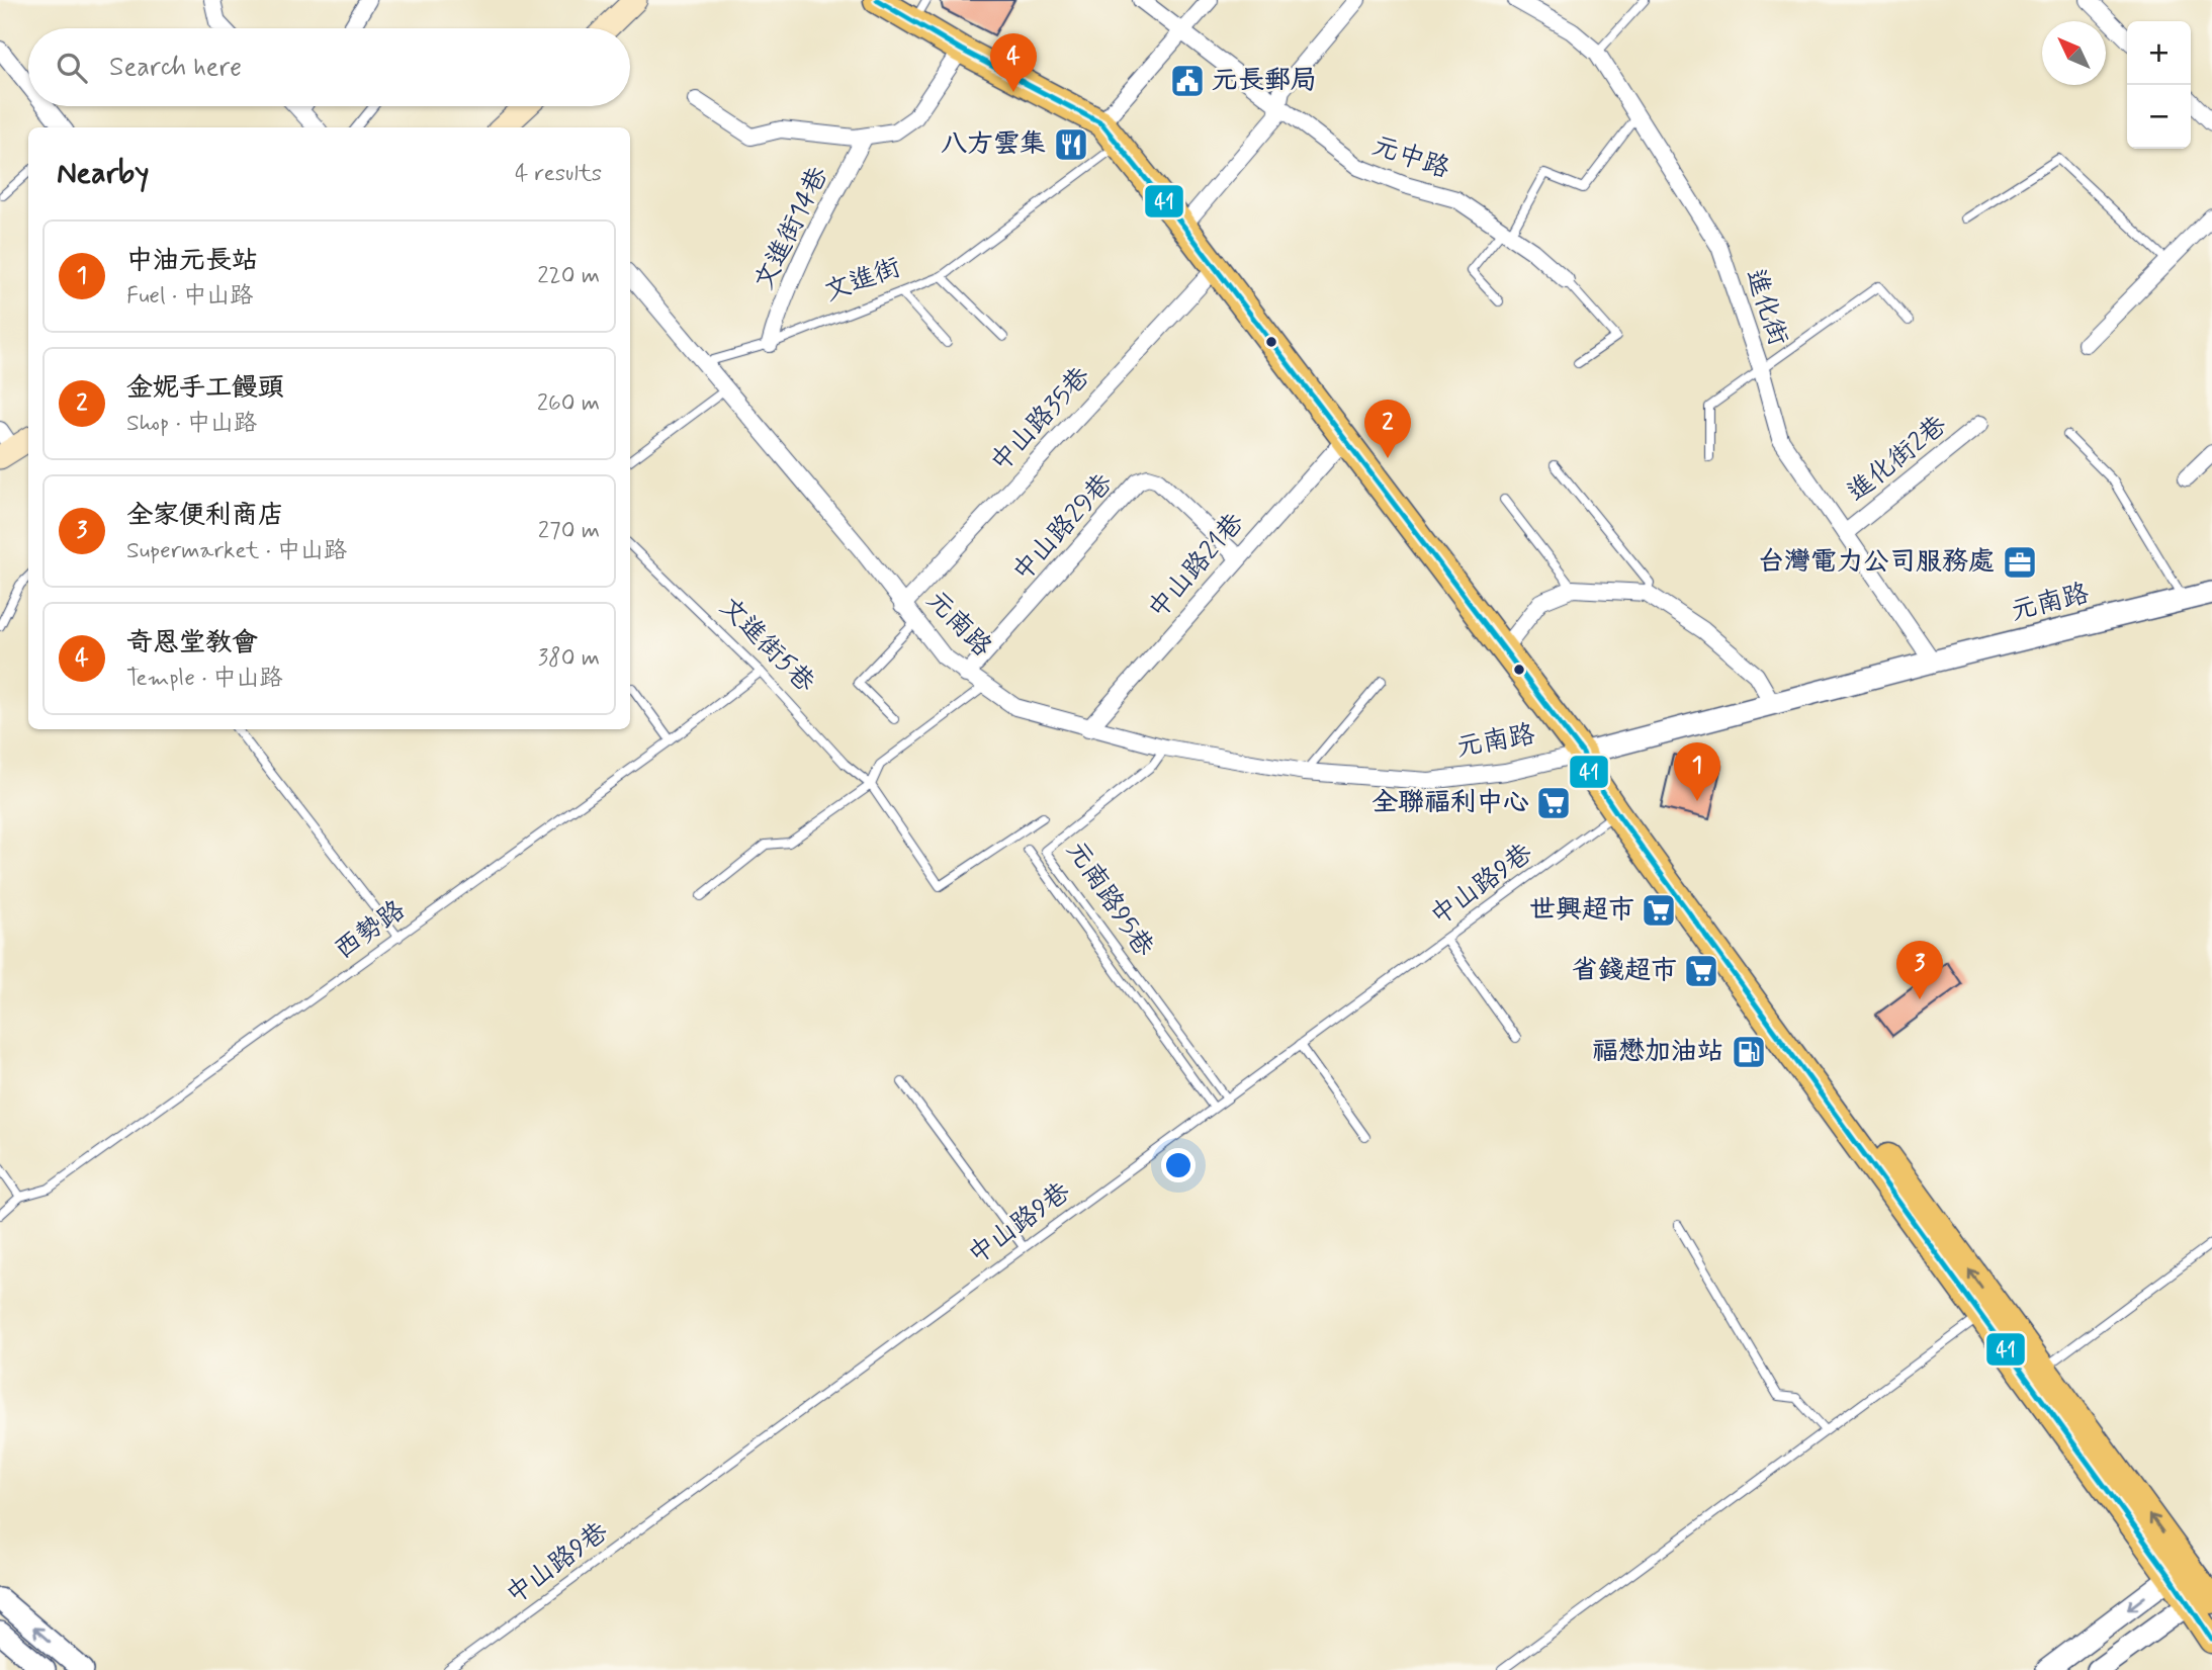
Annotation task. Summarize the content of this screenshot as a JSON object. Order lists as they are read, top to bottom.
{
  "streets": {
    "street": [
      "元中路",
      "文進街14巷",
      "進化街",
      "中山路35巷",
      "進化街2巷",
      "中山路29巷",
      "中山路21巷",
      "元南路"
    ],
    "lane": [
      "文進街",
      "文進街5巷",
      "中山路9巷",
      "元南路95巷",
      "西勢路"
    ]
  },
  "crossings": [
    ["文進街14巷", "文進街"],
    ["進化街", "進化街2巷"],
    ["進化街", "元南路"],
    ["中山路35巷", "元南路"],
    ["中山路29巷", "中山路21巷"],
    ["中山路29巷", "元南路"],
    ["中山路21巷", "元南路"],
    ["元南路", "元南路95巷"],
    ["文進街5巷", "西勢路"],
    ["中山路9巷", "元南路95巷"]
  ],
  "places": {
    "public building": ["元長郵局"],
    "restaurant": ["八方雲集"],
    "office": ["台灣電力公司服務處"],
    "supermarket": ["全聯福利中心", "世興超市", "省錢超市"],
    "fuel station": ["福懋加油站"]
  },
  "lines": ["transit line 41"],
  "north": "top left",
  "page": {
    "map_buttons": ["+", "−"],
    "search": "Search here",
    "pins": [
      "4",
      "2",
      "1",
      "3"
    ],
    "heading": ["Nearby", "4 results"],
    "list": [
      {
        "mark": "1",
        "name": "中油元長站",
        "note": "Fuel · 中山路",
        "value": "220 m"
      },
      {
        "mark": "2",
        "name": "金妮手工饅頭",
        "note": "Shop · 中山路",
        "value": "260 m"
      },
      {
        "mark": "3",
        "name": "全家便利商店",
        "note": "Supermarket · 中山路",
        "value": "270 m"
      },
      {
        "mark": "4",
        "name": "奇恩堂教會",
        "note": "Temple · 中山路",
        "value": "380 m"
      }
    ]
  }
}
